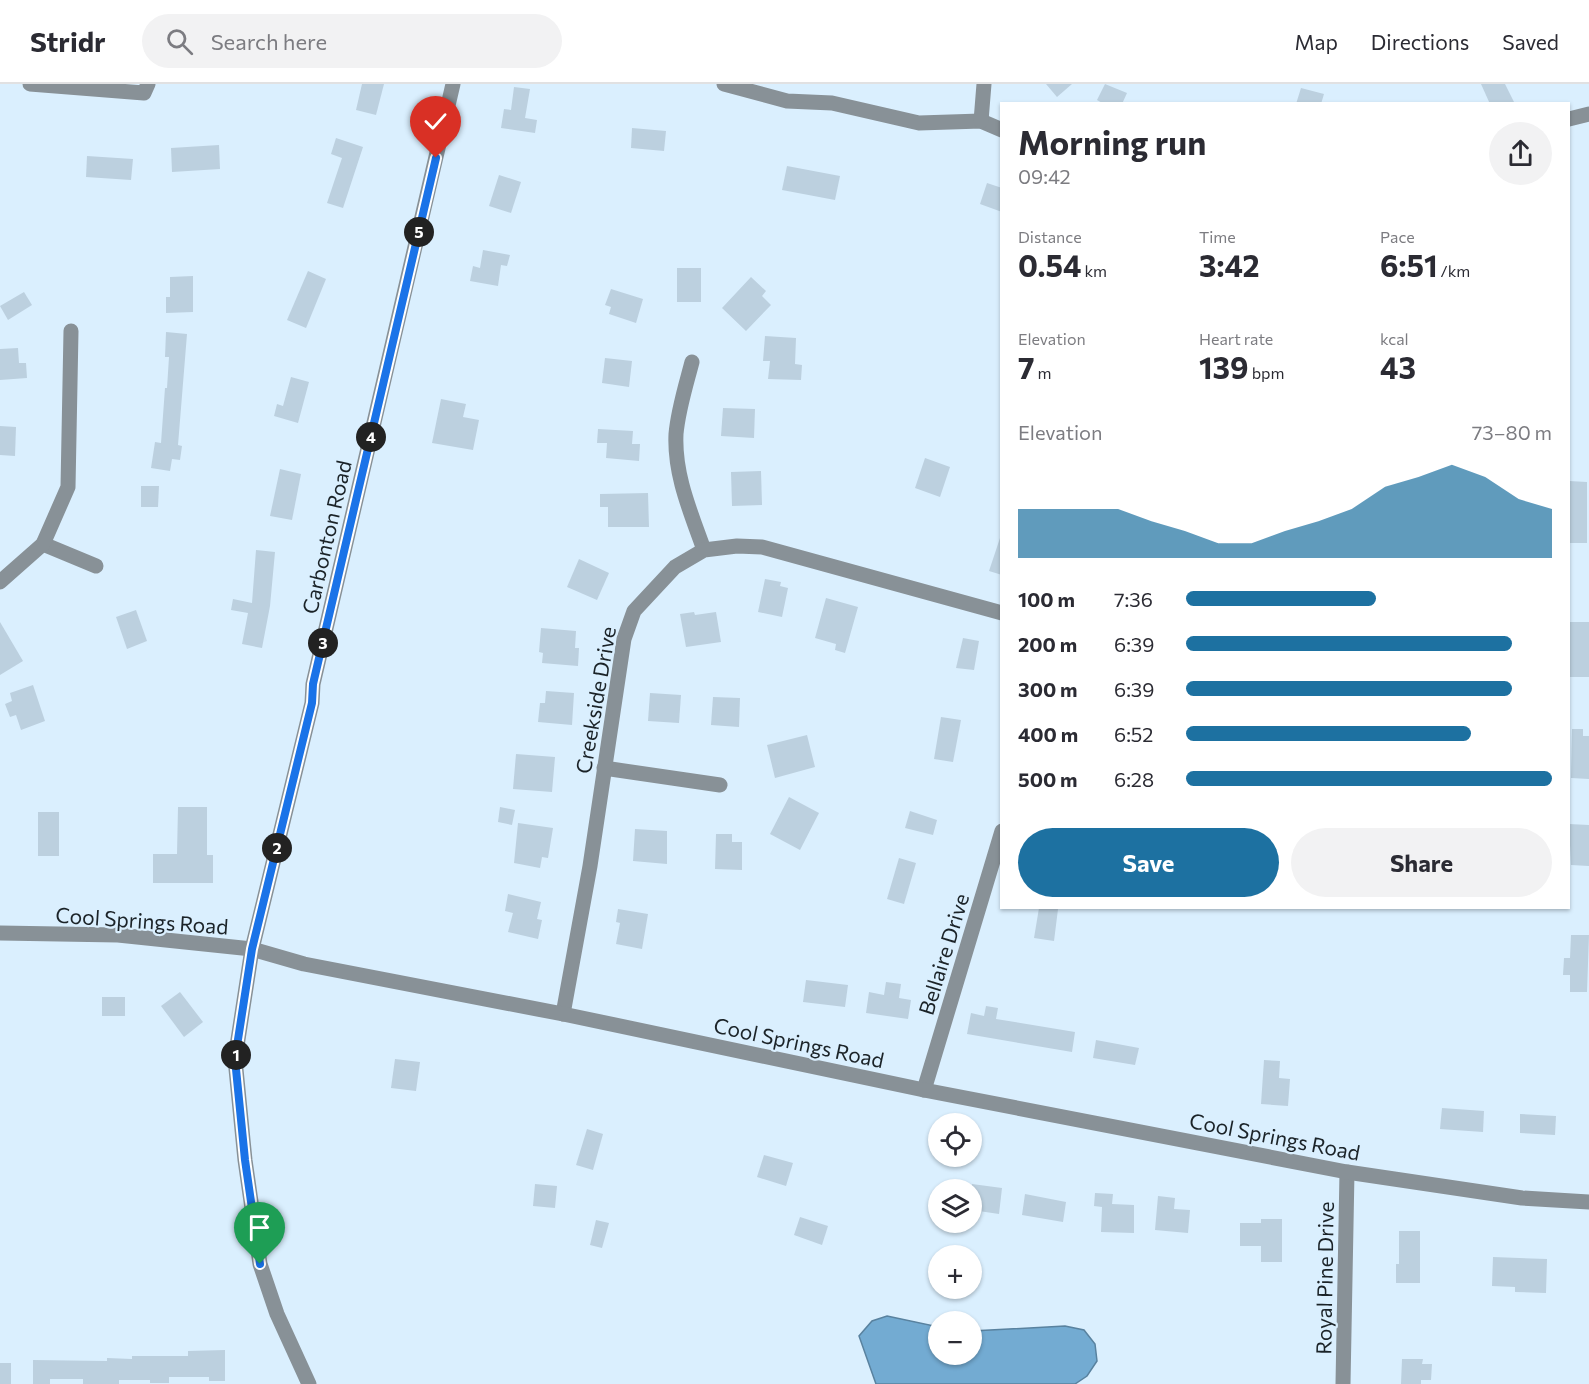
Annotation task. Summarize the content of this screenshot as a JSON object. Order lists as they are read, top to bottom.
{
  "streets": {
    "street": [
      "Carbonton Road",
      "Creekside Drive",
      "Cool Springs Road",
      "Bellaire Drive",
      "Royal Pine Drive"
    ]
  },
  "crossings": [
    ["Carbonton Road", "Cool Springs Road"],
    ["Creekside Drive", "Cool Springs Road"],
    ["Cool Springs Road", "Bellaire Drive"],
    ["Cool Springs Road", "Royal Pine Drive"]
  ],
  "page": {
    "header": "Stridr",
    "search": "Search here",
    "nav": ["Map", "Directions", "Saved"],
    "heading": ["Morning run", "09:42"],
    "stats": [
      ["Distance", "0.54 km"],
      ["Time", "3:42"],
      ["Pace", "6:51 /km"],
      ["Elevation", "7 m"],
      ["Heart rate", "139 bpm"],
      ["kcal", "43"]
    ],
    "pins": [
      "5",
      "4",
      "3",
      "2",
      "1"
    ],
    "chart": ["Elevation", "73–80 m"],
    "list": [
      {
        "name": "100 m",
        "note": "7:36"
      },
      {
        "name": "200 m",
        "note": "6:39"
      },
      {
        "name": "300 m",
        "note": "6:39"
      },
      {
        "name": "400 m",
        "note": "6:52"
      },
      {
        "name": "500 m",
        "note": "6:28"
      }
    ],
    "buttons": ["Save", "Share"],
    "map_buttons": ["+", "−"]
  }
}
